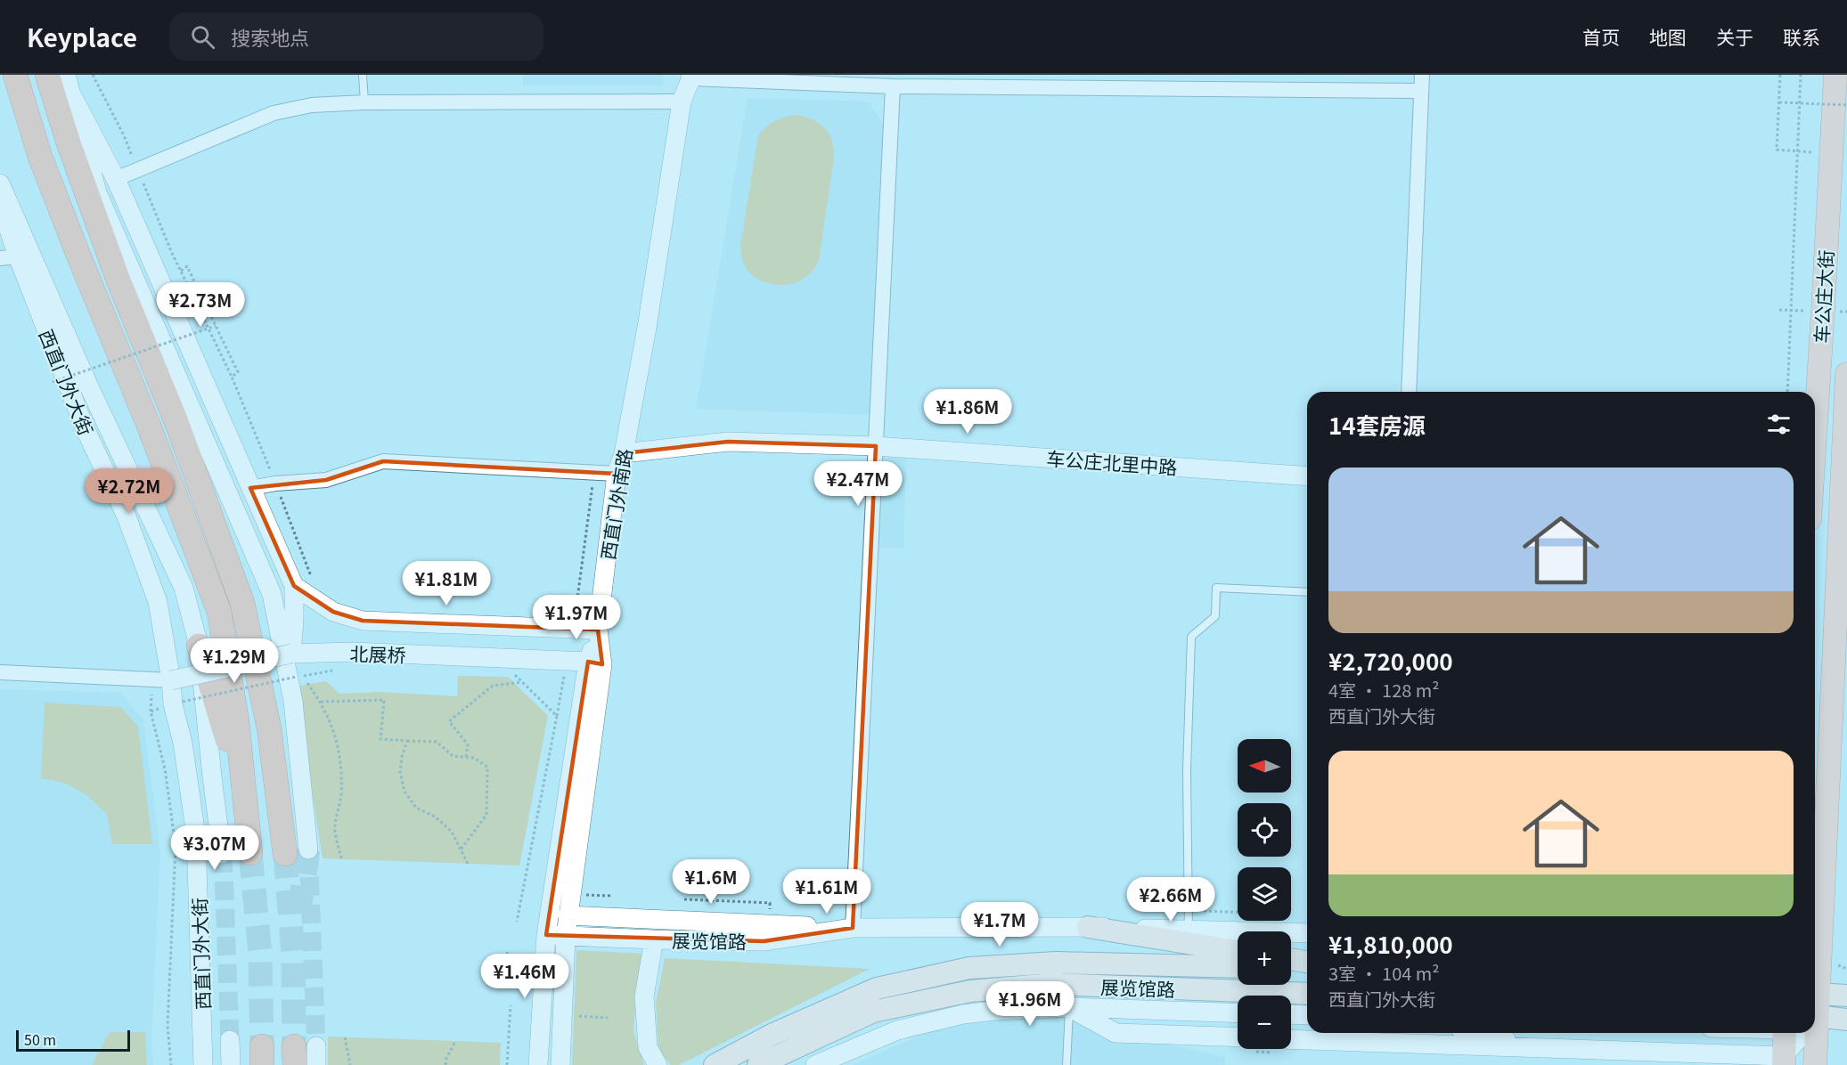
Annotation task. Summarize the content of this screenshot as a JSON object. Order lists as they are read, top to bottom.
{
  "streets": {
    "main road": ["车公庄大街", "展览馆路"],
    "street": [
      "西直门外大街",
      "车公庄北里中路",
      "西直门外南路",
      "北展桥"
    ]
  },
  "crossings": [
    ["西直门外大街", "北展桥"],
    ["车公庄北里中路", "西直门外南路"],
    ["西直门外南路", "北展桥"]
  ],
  "scale_bar": "50 m",
  "north": "left",
  "page": {
    "header": "Keyplace",
    "search": "搜索地点",
    "nav": [
      "首页",
      "地图",
      "关于",
      "联系"
    ],
    "price": [
      "¥2.73M",
      "¥1.86M",
      "¥2.47M",
      "¥2.72M",
      "¥1.81M",
      "¥1.97M",
      "¥1.29M",
      "¥3.07M",
      "¥1.6M",
      "¥1.61M",
      "¥2.66M",
      "¥1.7M",
      "¥1.46M",
      "¥1.96M"
    ],
    "heading": "14套房源",
    "list": [
      {
        "name": "¥2,720,000",
        "note": "4室 · 128 m² · 西直门外大街"
      },
      {
        "name": "¥1,810,000",
        "note": "3室 · 104 m² · 西直门外大街"
      }
    ],
    "map_buttons": ["+", "−"],
    "scale": "50 m"
  }
}
